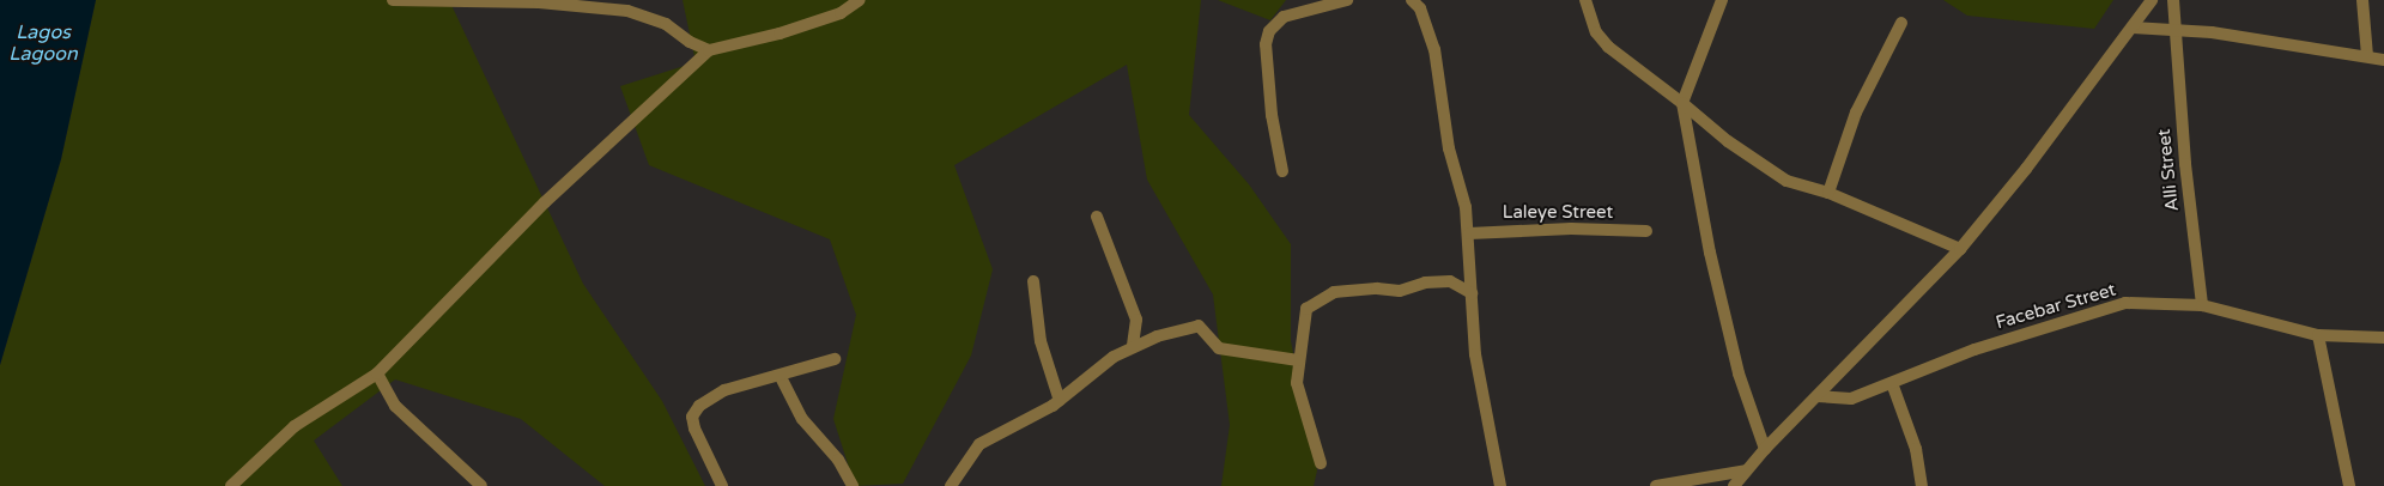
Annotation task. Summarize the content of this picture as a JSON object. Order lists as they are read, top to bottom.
{
  "streets": {
    "street": ["Alli Street", "Laleye Street", "Facebar Street"]
  },
  "crossings": [
    ["Alli Street", "Facebar Street"]
  ],
  "water": ["Lagos Lagoon"]
}
